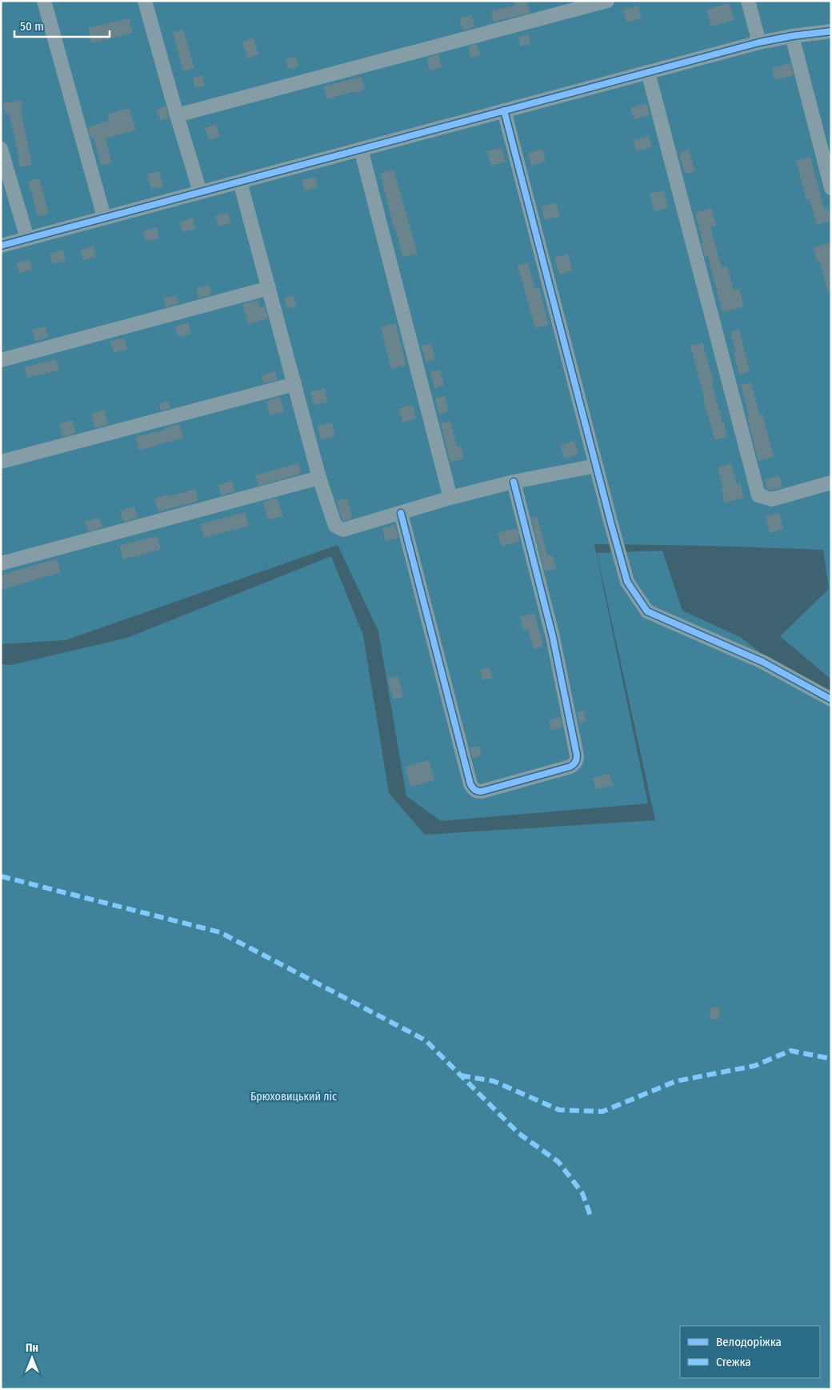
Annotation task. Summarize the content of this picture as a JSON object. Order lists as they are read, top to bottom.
{
  "parks": ["Брюховицький ліс"],
  "legend": ["Велодоріжка", "Стежка"],
  "scale_bar": "50 m",
  "north": "top"
}
